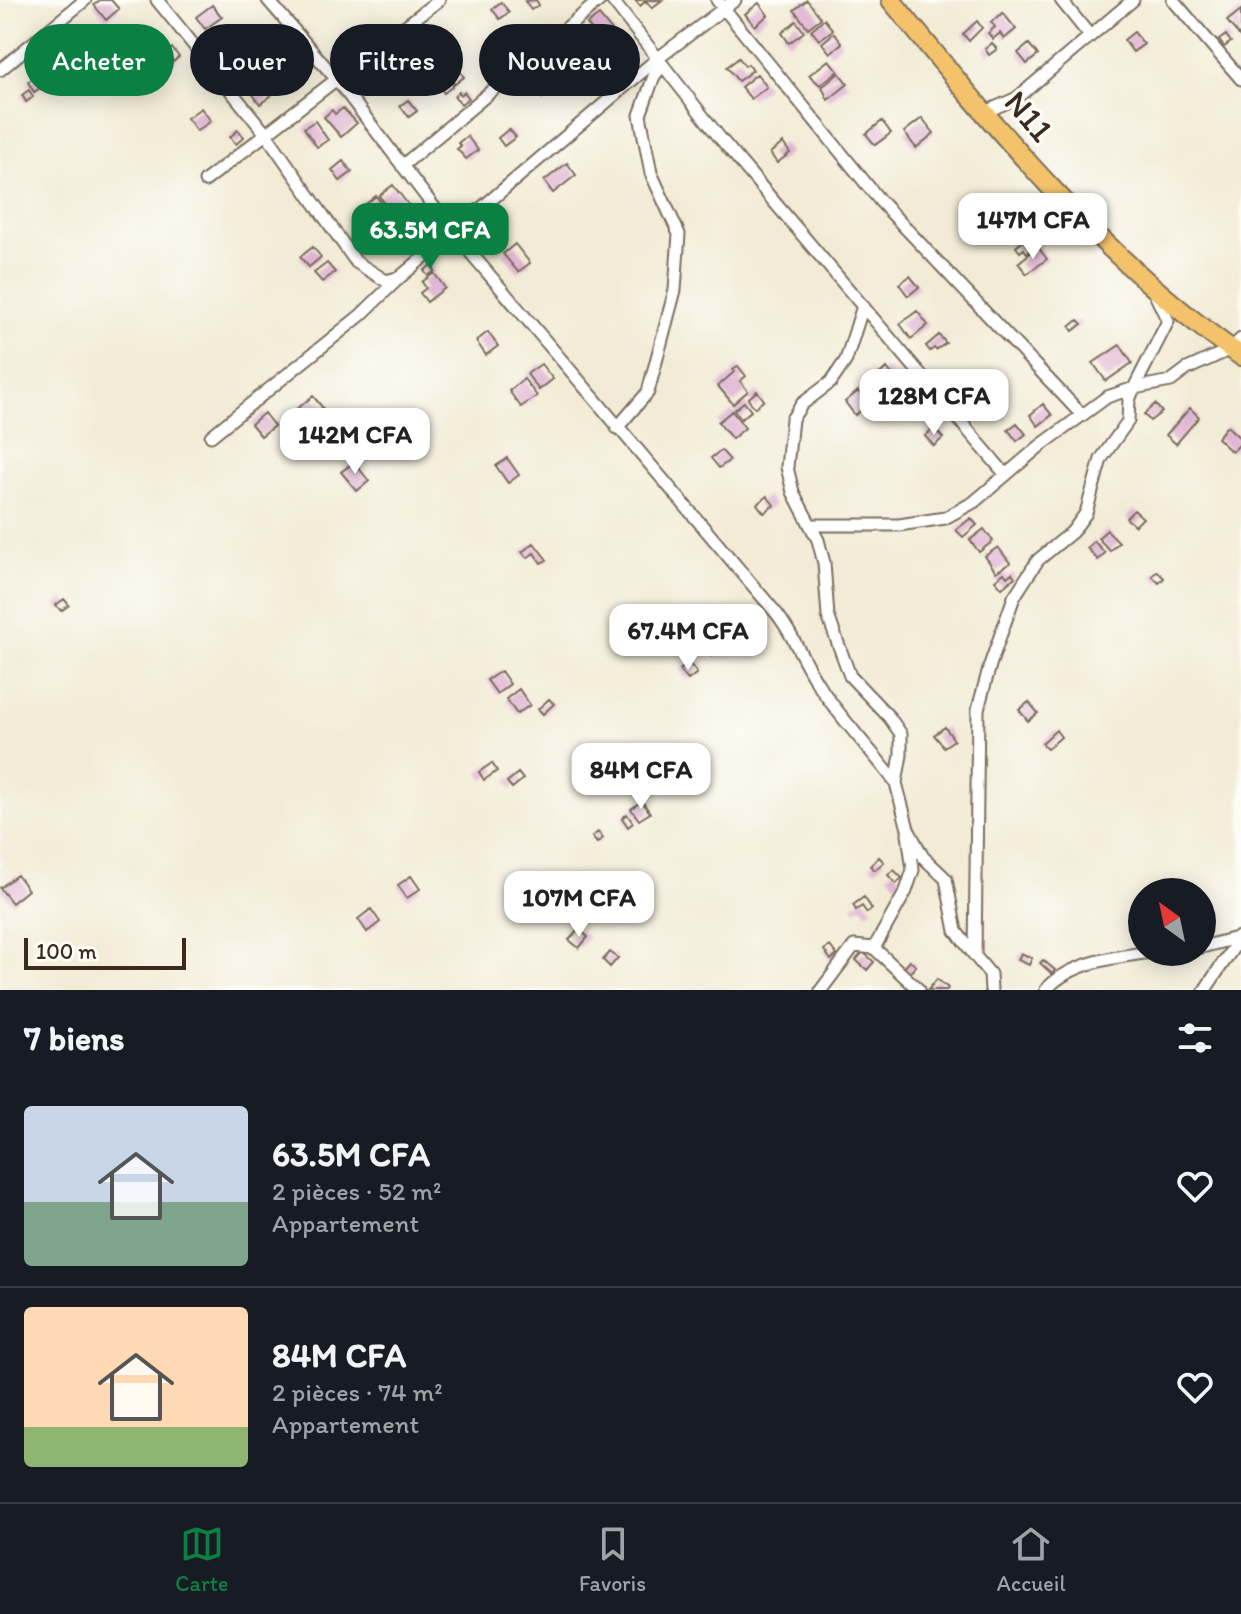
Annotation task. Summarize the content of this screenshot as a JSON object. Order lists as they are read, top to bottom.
{
  "streets": {
    "main road": ["N11"]
  },
  "scale_bar": "100 m",
  "north": "top left",
  "page": {
    "chip": [
      "Acheter",
      "Louer",
      "Filtres",
      "Nouveau"
    ],
    "price": [
      "147M CFA",
      "63.5M CFA",
      "128M CFA",
      "142M CFA",
      "67.4M CFA",
      "84M CFA",
      "107M CFA"
    ],
    "scale": "100 m",
    "heading": "7 biens",
    "list": [
      {
        "name": "63.5M CFA",
        "note": "2 pièces · 52 m² · Appartement"
      },
      {
        "name": "84M CFA",
        "note": "2 pièces · 74 m² · Appartement"
      }
    ],
    "tabs": ["Carte", "Favoris", "Accueil"]
  }
}
